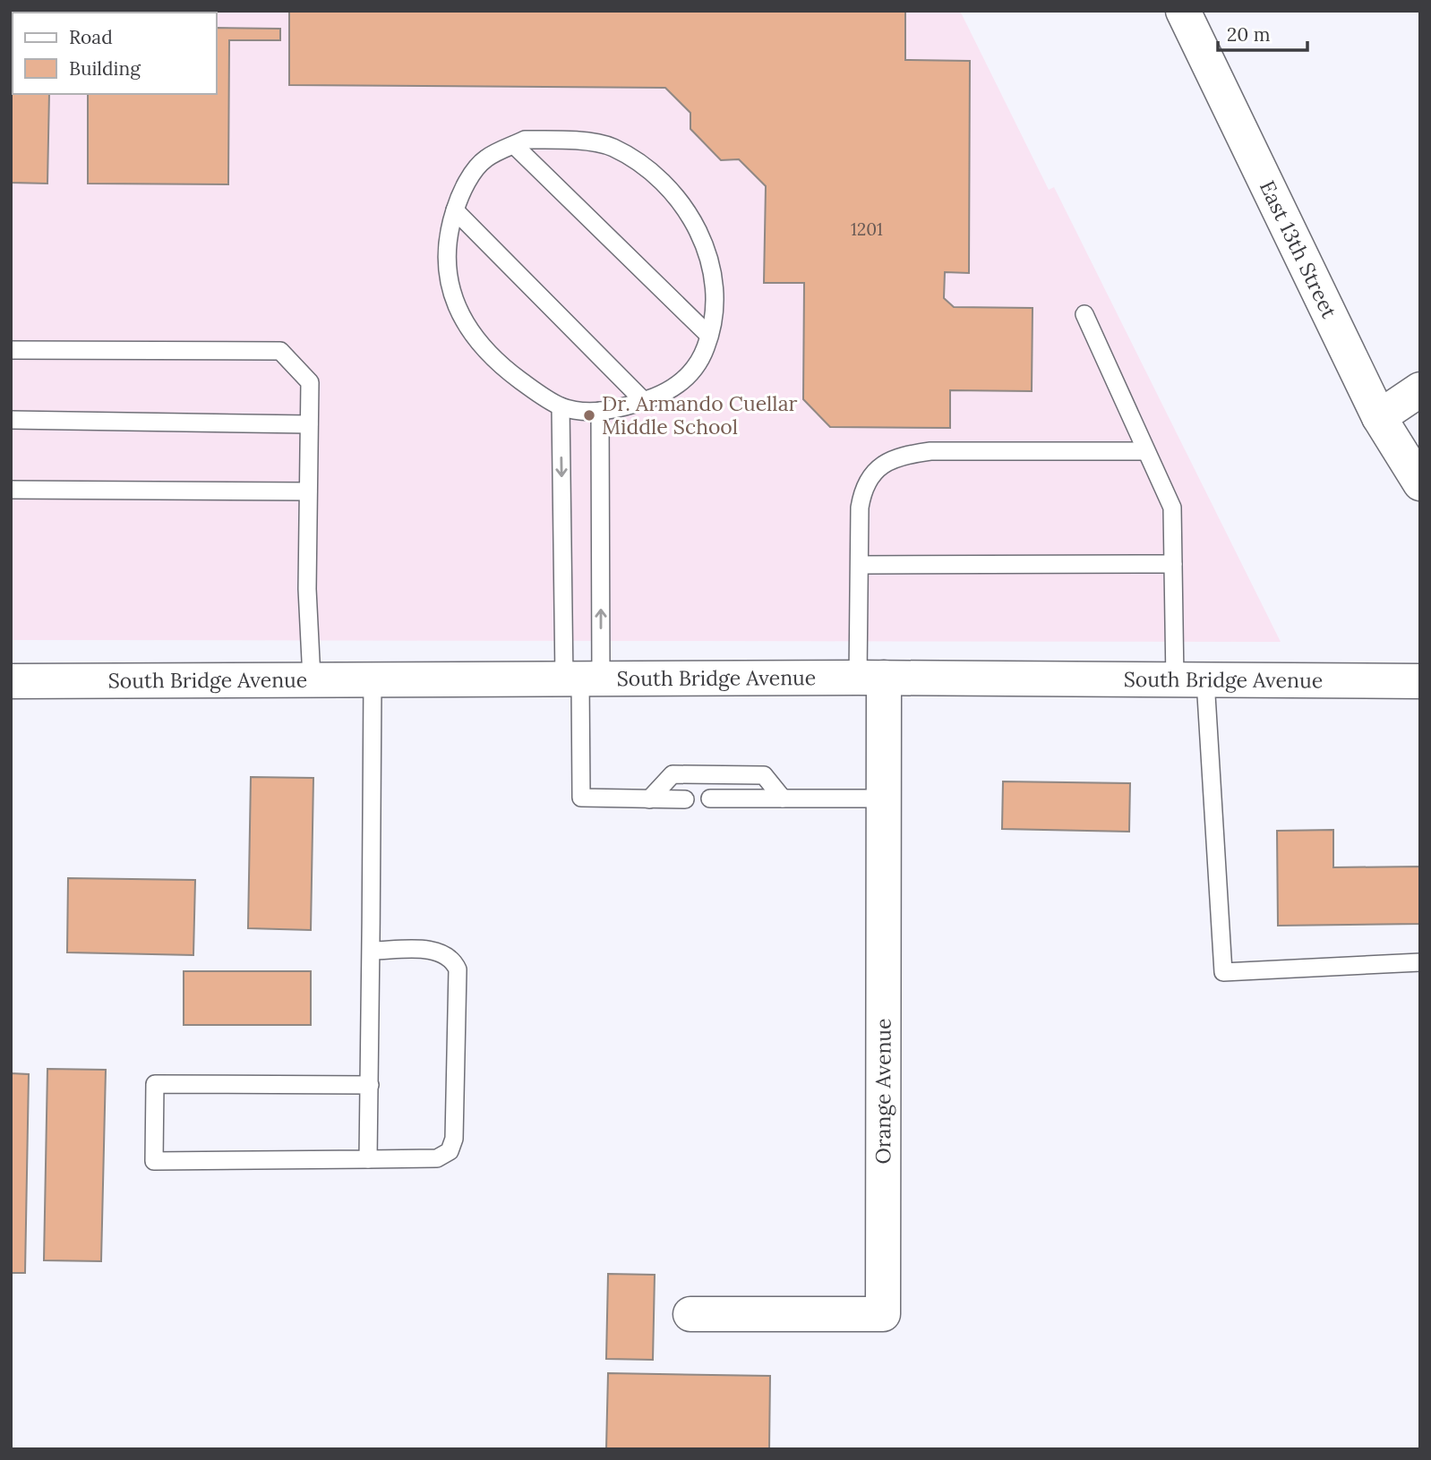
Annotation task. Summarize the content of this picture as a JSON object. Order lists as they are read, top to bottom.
{
  "streets": {
    "street": ["East 13th Street", "South Bridge Avenue", "Orange Avenue"]
  },
  "crossings": [
    ["South Bridge Avenue", "Orange Avenue"]
  ],
  "places": ["Dr. Armando Cuellar Middle School"],
  "house_numbers": ["1201"],
  "legend": ["Road", "Building"],
  "scale_bar": "20 m"
}
